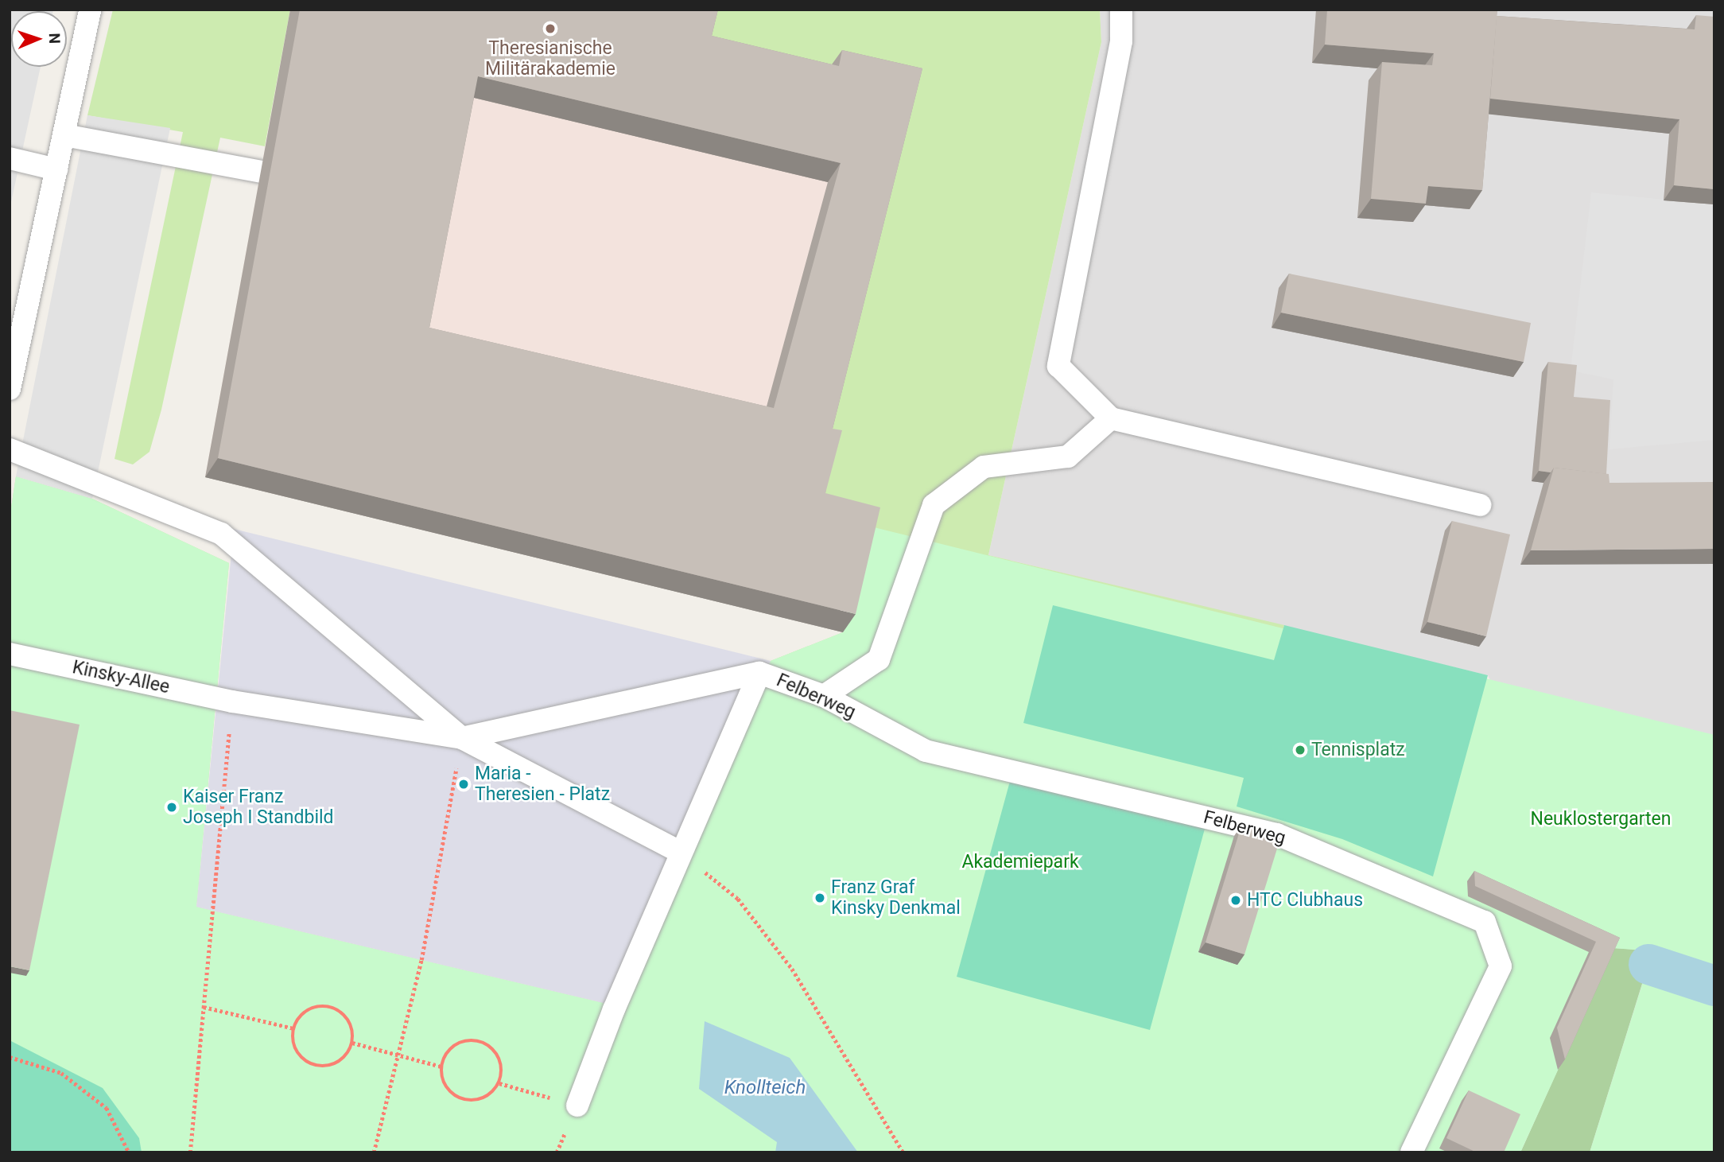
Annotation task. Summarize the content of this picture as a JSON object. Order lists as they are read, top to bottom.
{
  "streets": {
    "lane": ["Kinsky-Allee", "Felberweg"]
  },
  "water": ["Knollteich"],
  "parks": ["Neuklostergarten", "Akademiepark"],
  "places": [
    "Theresianische Militärakademie",
    "Tennisplatz",
    "Maria - Theresien - Platz",
    "Kaiser Franz Joseph I Standbild",
    "Franz Graf Kinsky Denkmal",
    "HTC Clubhaus"
  ],
  "north": "right"
}
